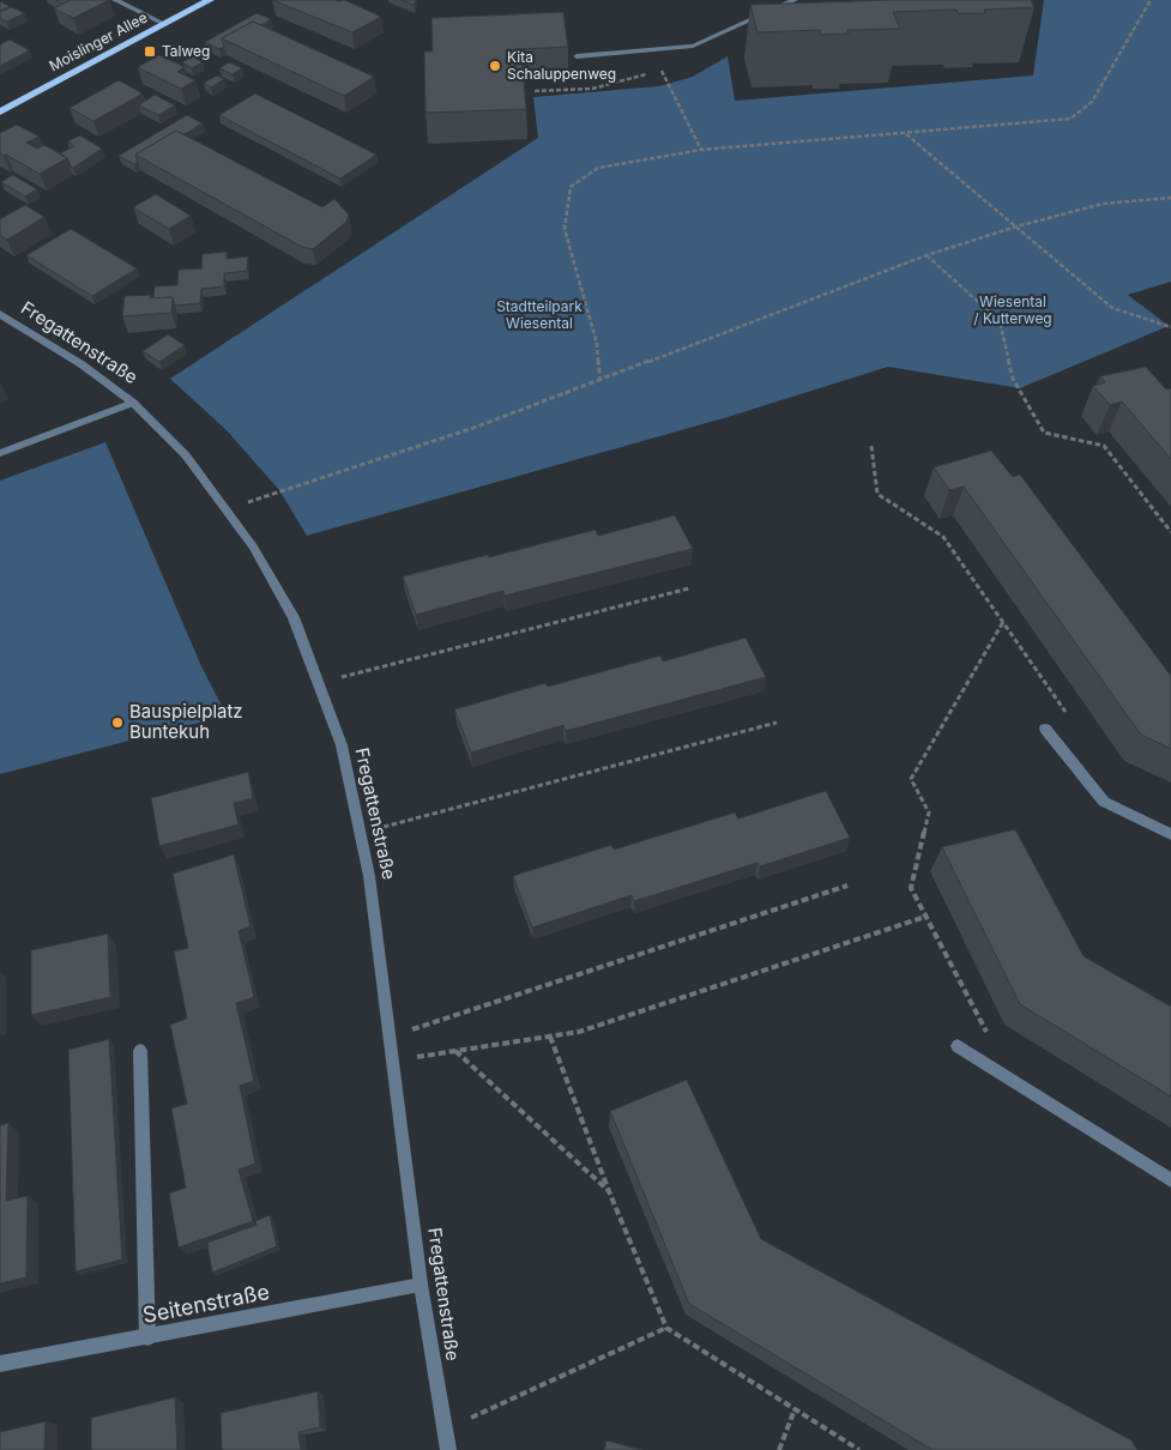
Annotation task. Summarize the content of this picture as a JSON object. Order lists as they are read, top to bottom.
{
  "streets": {
    "main road": ["Moislinger Allee"],
    "street": ["Fregattenstraße", "Seitenstraße"]
  },
  "crossings": [
    ["Fregattenstraße", "Seitenstraße"]
  ],
  "parks": ["Wiesental / Kutterweg", "Stadtteilpark Wiesental"],
  "places": {
    "transit": ["Talweg"],
    "other": ["Kita Schaluppenweg", "Bauspielplatz Buntekuh"]
  }
}
